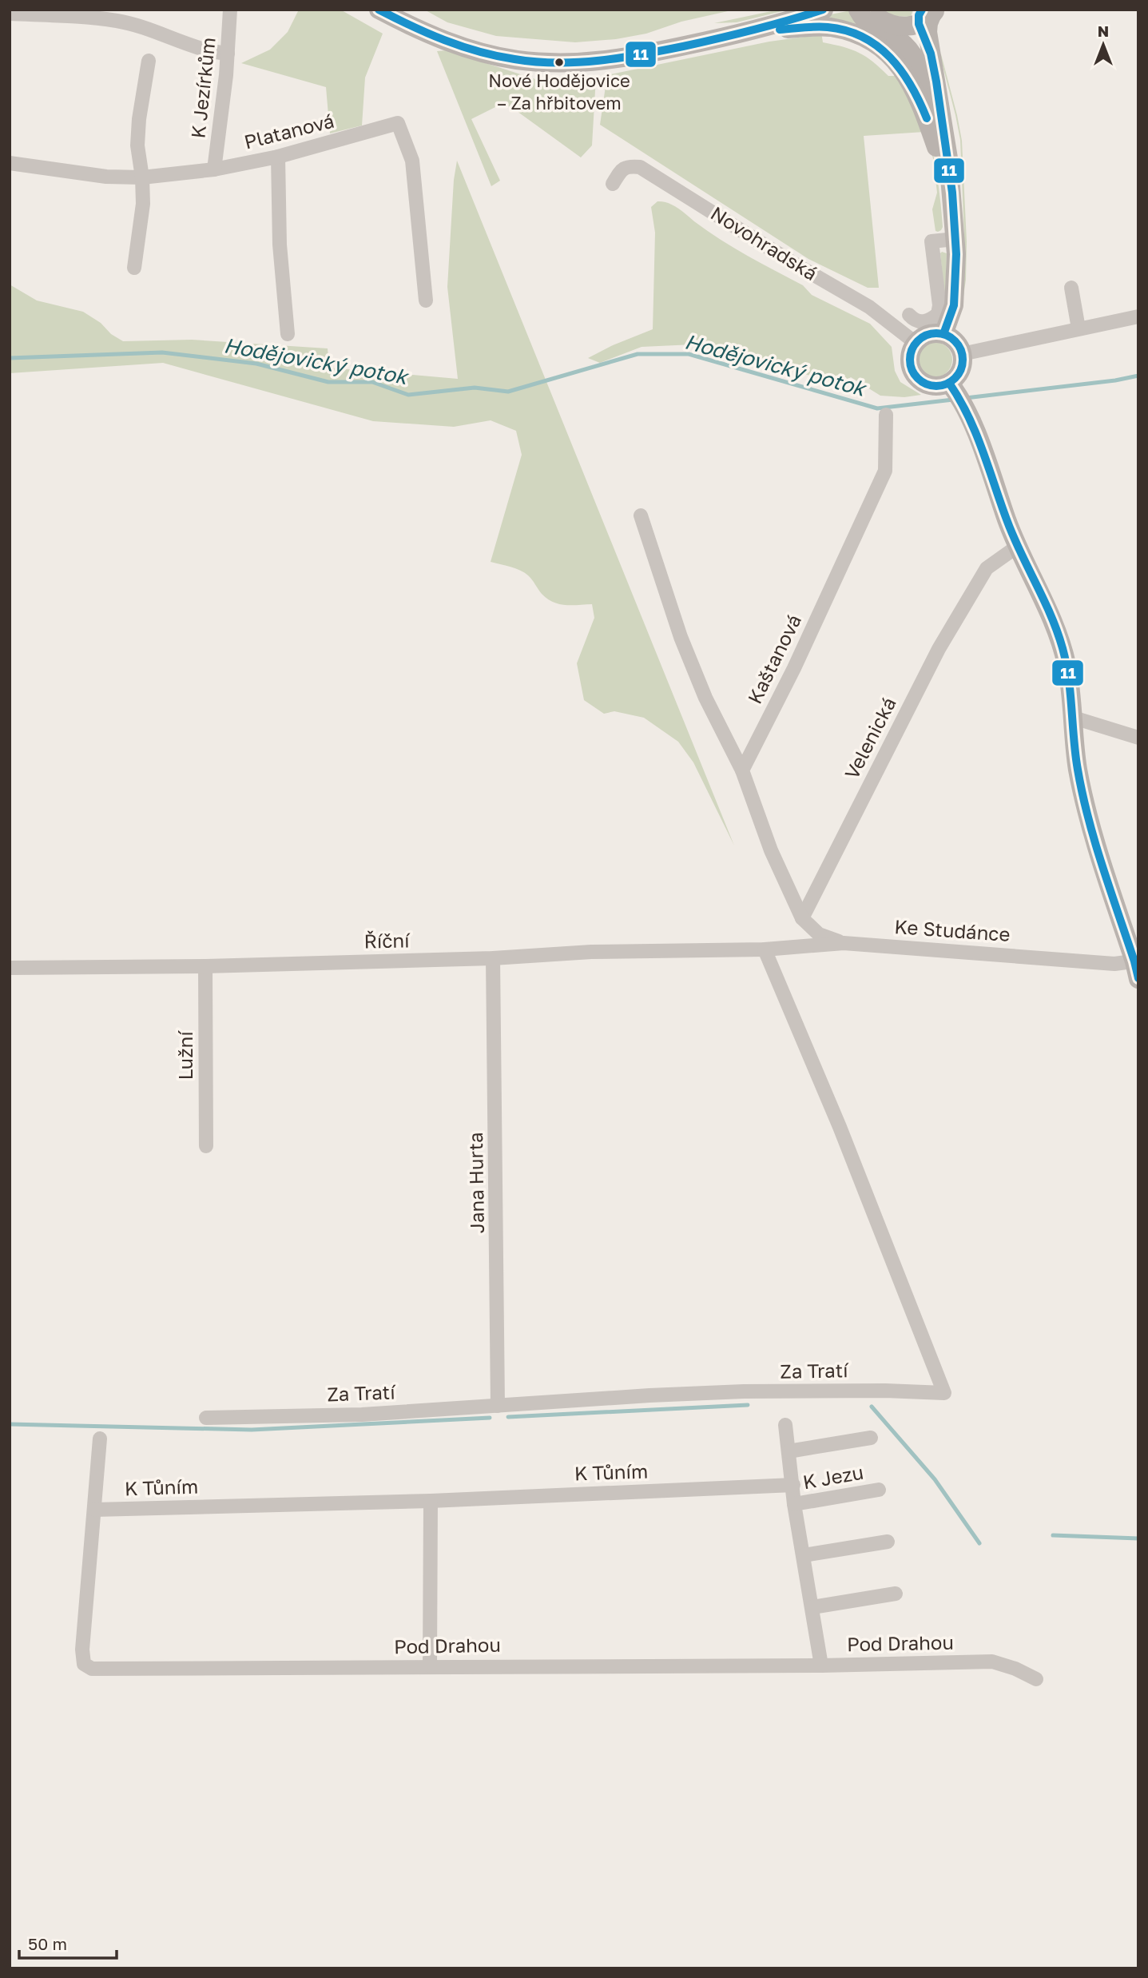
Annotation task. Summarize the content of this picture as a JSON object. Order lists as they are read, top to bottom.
{
  "streets": {
    "street": [
      "K Jezírkům",
      "Platanová",
      "Novohradská",
      "Kaštanová",
      "Velenická",
      "Ke Studánce",
      "Říční",
      "Lužní",
      "Jana Hurta",
      "Za Tratí",
      "K Tůním",
      "K Jezu",
      "Pod Drahou"
    ]
  },
  "crossings": [
    ["K Jezírkům", "Platanová"],
    ["Ke Studánce", "Říční"],
    ["Ke Studánce", "Za Tratí"],
    ["Říční", "Lužní"],
    ["Říční", "Jana Hurta"],
    ["Říční", "Za Tratí"],
    ["Jana Hurta", "Za Tratí"],
    ["K Tůním", "K Jezu"],
    ["K Tůním", "Pod Drahou"],
    ["K Jezu", "Pod Drahou"]
  ],
  "water": ["Hodějovický potok"],
  "places": ["Nové Hodějovice – Za hřbitovem"],
  "lines": ["transit line 11"],
  "scale_bar": "50 m",
  "north": "top"
}
